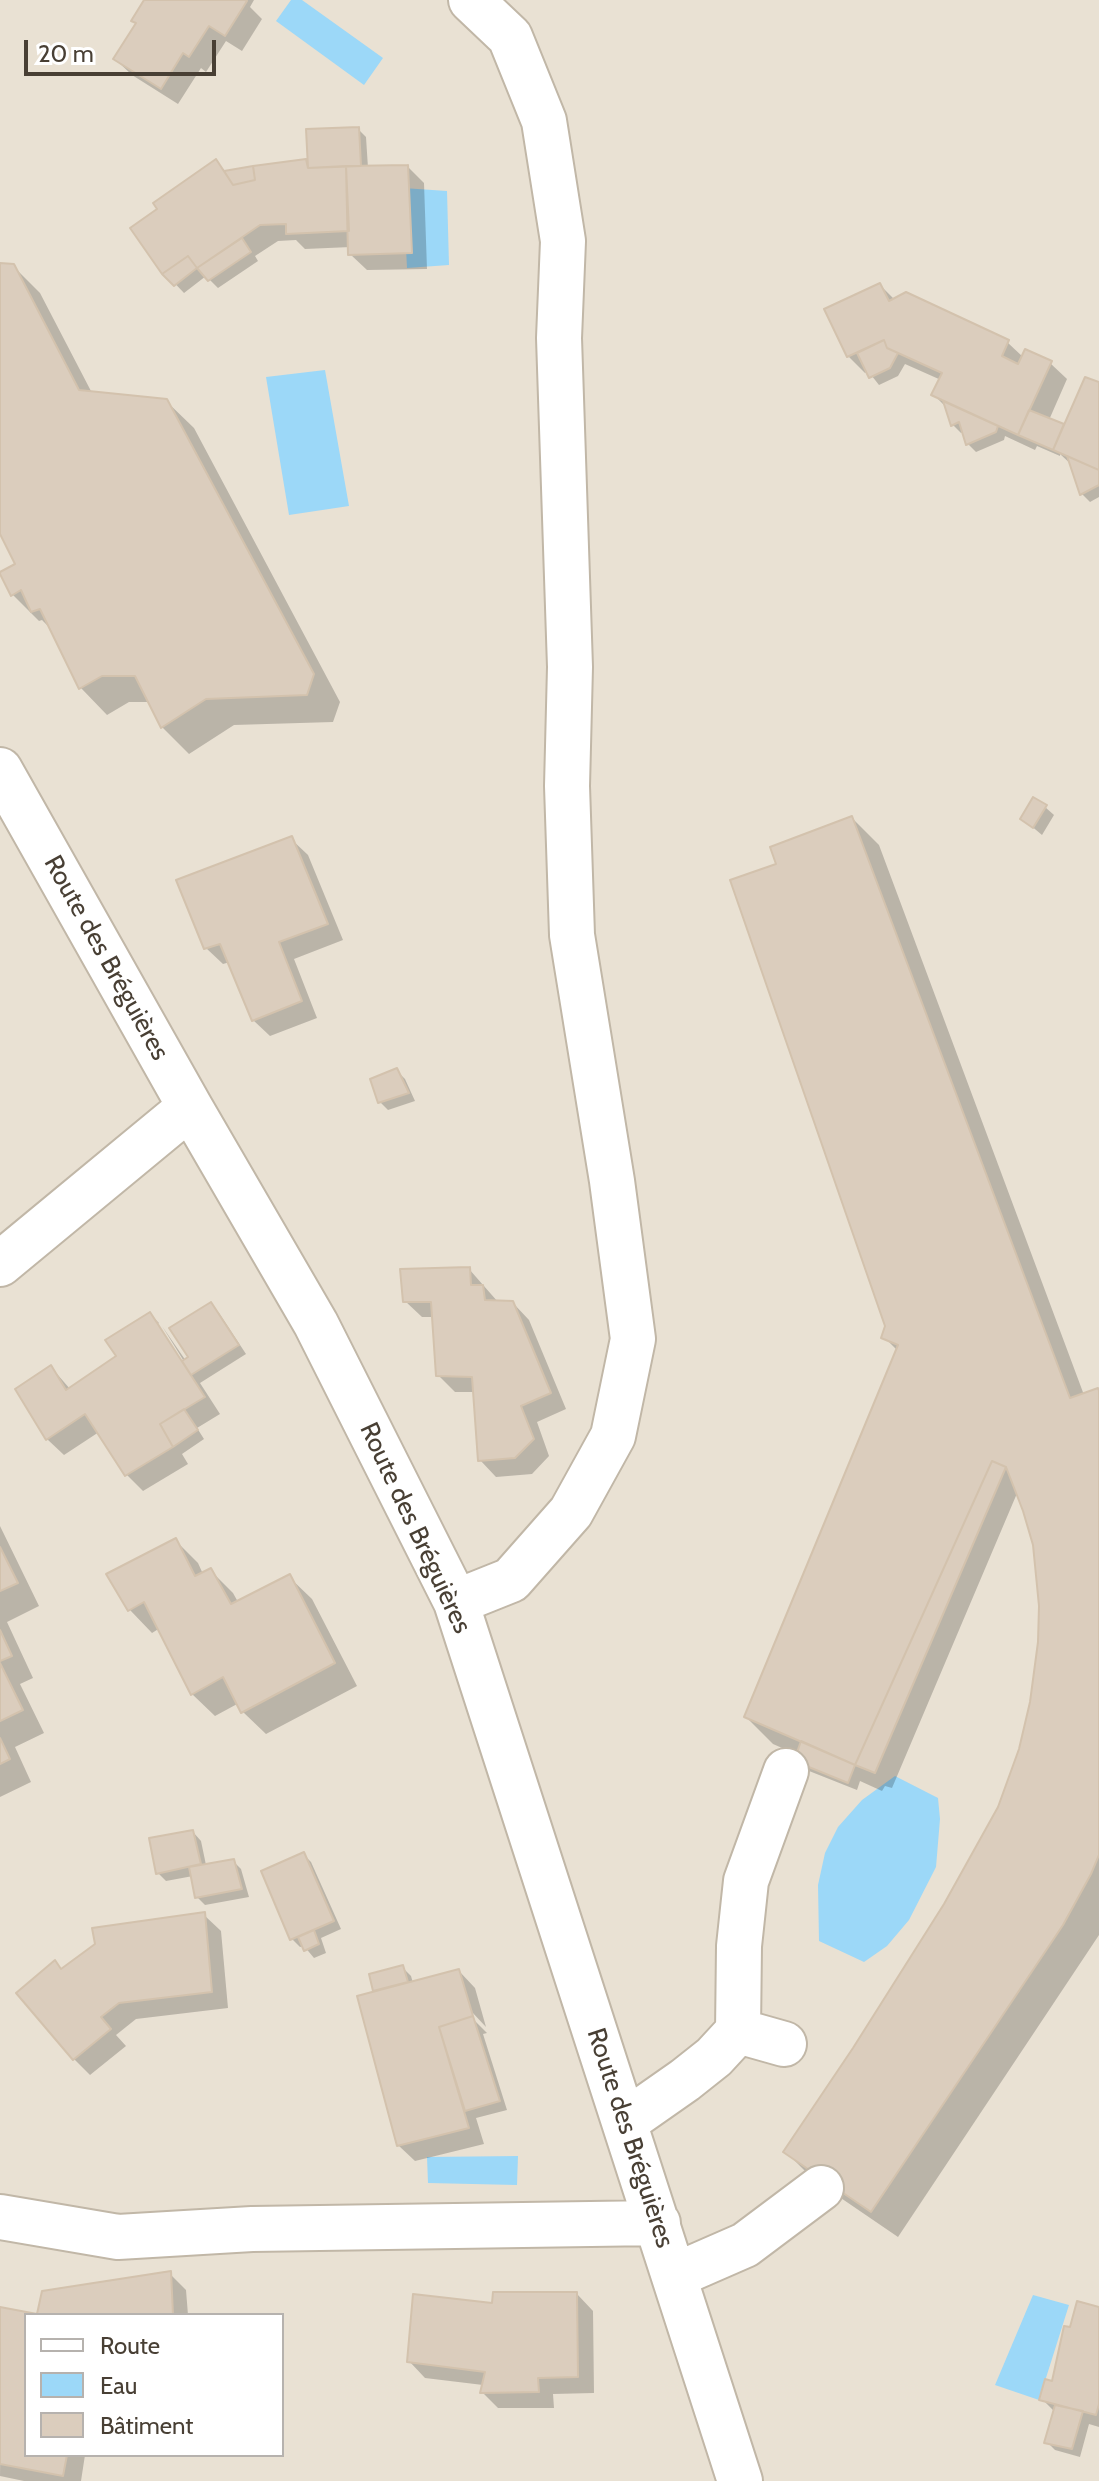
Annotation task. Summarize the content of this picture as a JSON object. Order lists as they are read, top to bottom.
{
  "streets": {
    "street": ["Route des Bréguières"]
  },
  "legend": ["Route", "Eau", "Bâtiment"],
  "scale_bar": "20 m"
}
